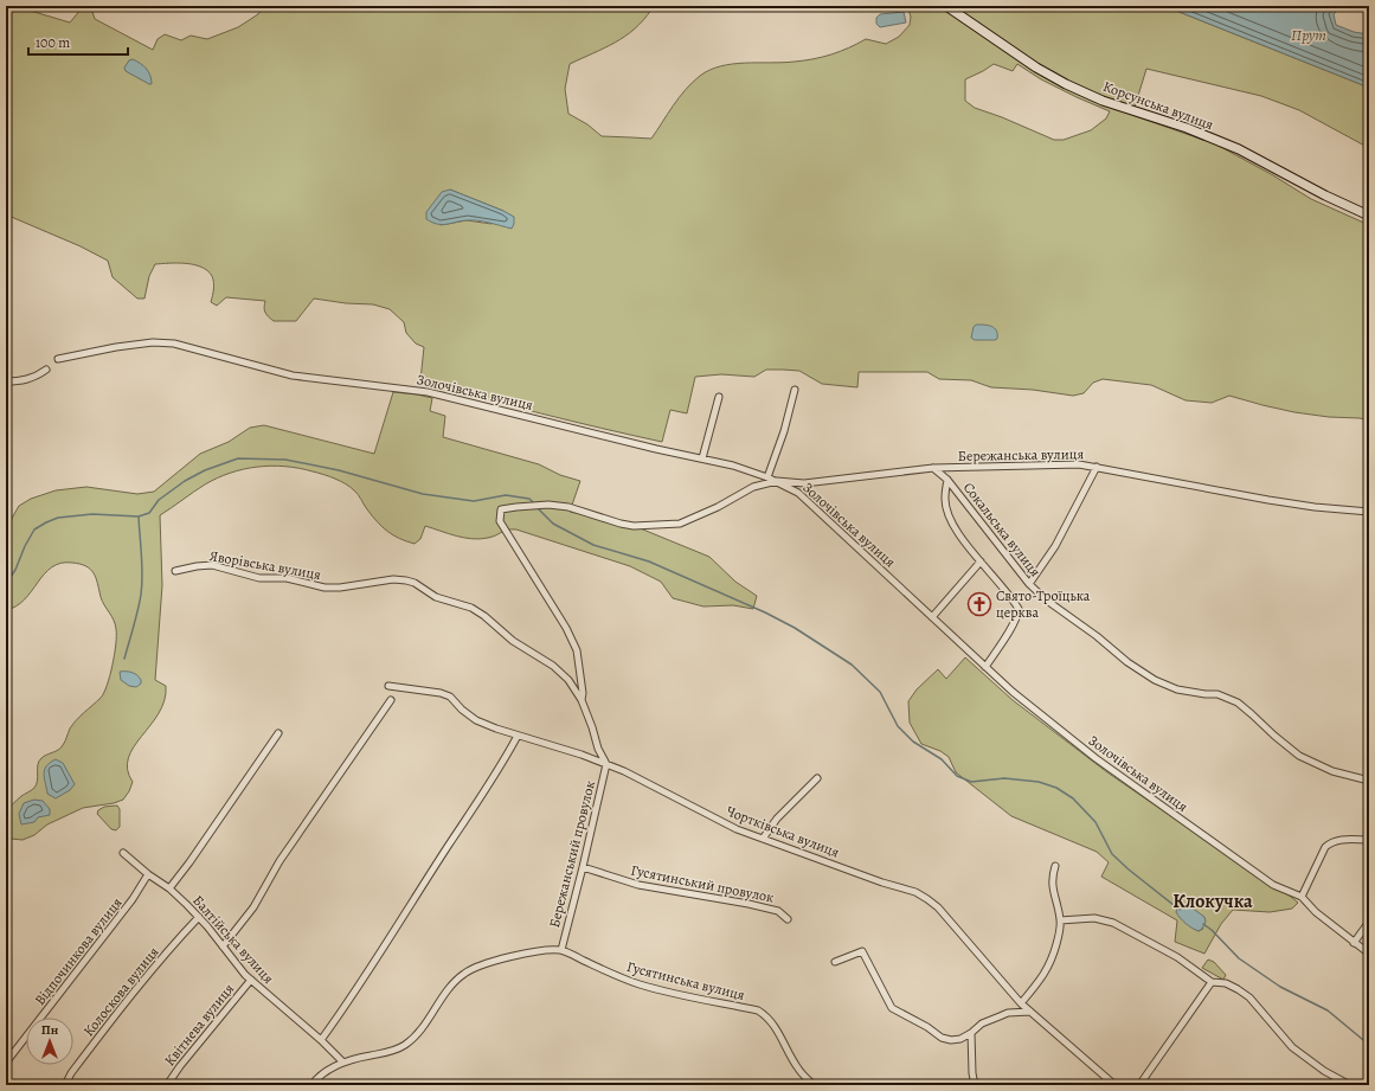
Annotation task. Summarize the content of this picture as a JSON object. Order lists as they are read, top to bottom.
{
  "streets": {
    "main road": ["Корсунська вулиця"],
    "street": [
      "Золочівська вулиця",
      "Бережанська вулиця",
      "Сокальська вулиця",
      "Яворівська вулиця",
      "Чортківська вулиця",
      "Бережанський провулок",
      "Гусятинський провулок",
      "Балтійська вулиця",
      "Відпочинкова вулиця",
      "Гусятинська вулиця",
      "Колоскова вулиця",
      "Квітнева вулиця"
    ]
  },
  "crossings": [
    ["Золочівська вулиця", "Бережанська вулиця"],
    ["Бережанська вулиця", "Сокальська вулиця"],
    ["Бережанська вулиця", "Яворівська вулиця"],
    ["Яворівська вулиця", "Чортківська вулиця"],
    ["Яворівська вулиця", "Бережанський провулок"],
    ["Чортківська вулиця", "Бережанський провулок"],
    ["Бережанський провулок", "Гусятинський провулок"],
    ["Бережанський провулок", "Гусятинська вулиця"],
    ["Балтійська вулиця", "Відпочинкова вулиця"],
    ["Балтійська вулиця", "Колоскова вулиця"],
    ["Балтійська вулиця", "Квітнева вулиця"]
  ],
  "districts": ["Клокучка"],
  "water": ["Прут"],
  "places": {
    "church": ["Свято-Троїцька церква"]
  },
  "scale_bar": "100 m",
  "north": "top"
}
